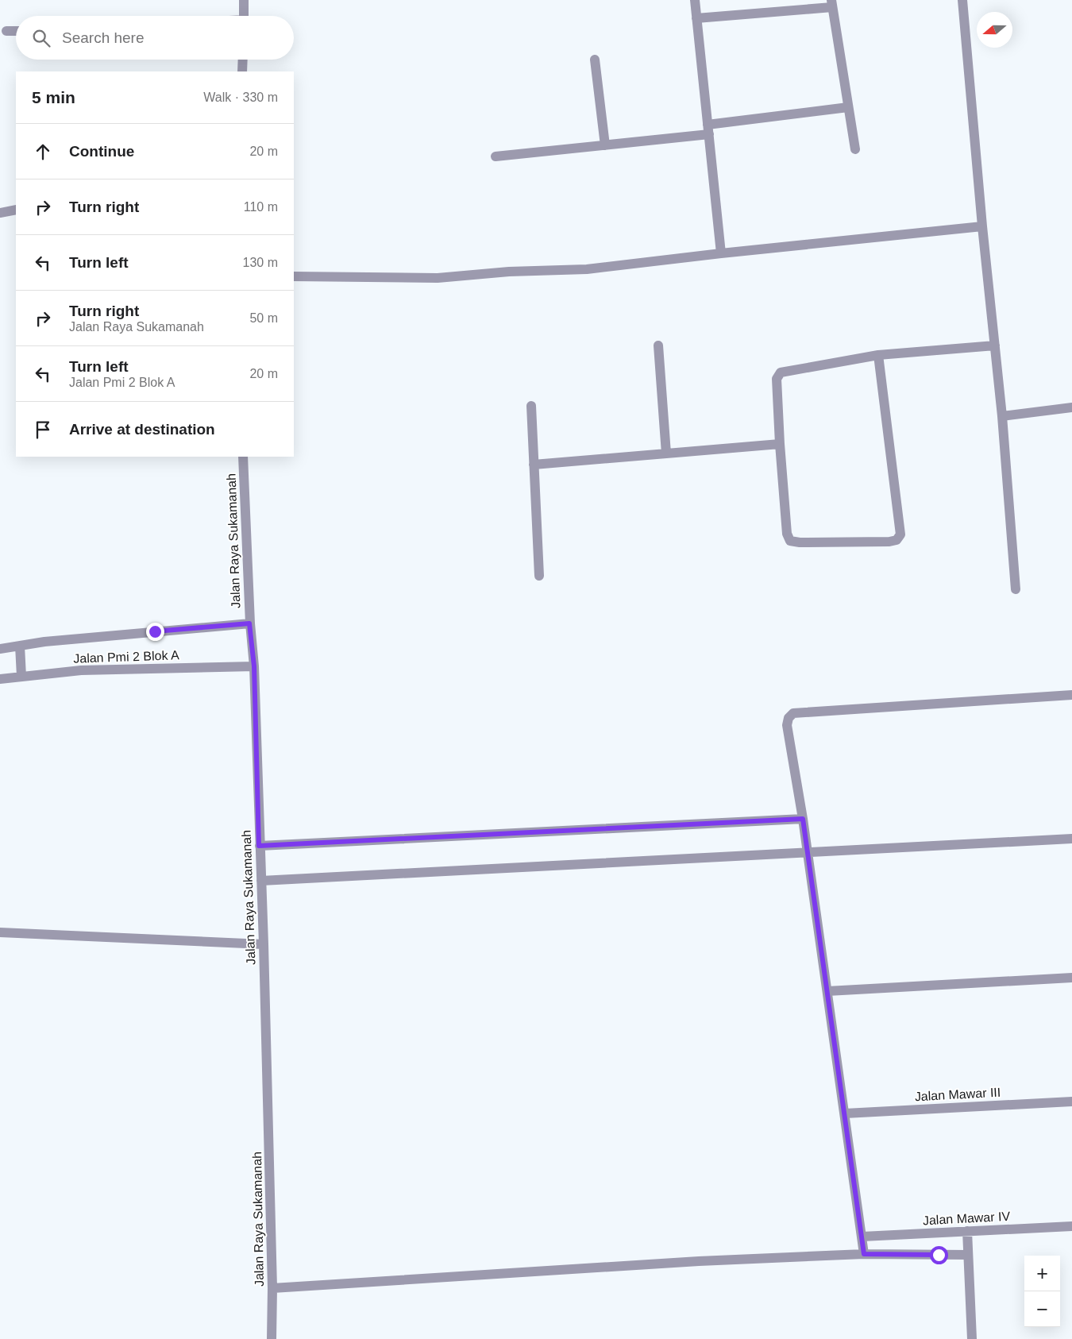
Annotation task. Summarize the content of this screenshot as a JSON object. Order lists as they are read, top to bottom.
{
  "streets": {
    "street": [
      "Jalan Raya Sukamanah",
      "Jalan Pmi 2 Blok A",
      "Jalan Mawar III",
      "Jalan Mawar IV"
    ]
  },
  "crossings": [
    ["Jalan Raya Sukamanah", "Jalan Pmi 2 Blok A"]
  ],
  "north": "left",
  "page": {
    "search": "Search here",
    "heading": ["5 min", "Walk · 330 m"],
    "list": [
      ["Continue", "20 m"],
      ["Turn right", "110 m"],
      ["Turn left", "130 m"],
      ["Turn right", "Jalan Raya Sukamanah", "50 m"],
      ["Turn left", "Jalan Pmi 2 Blok A", "20 m"],
      "Arrive at destination"
    ],
    "map_buttons": ["+", "−"]
  }
}
